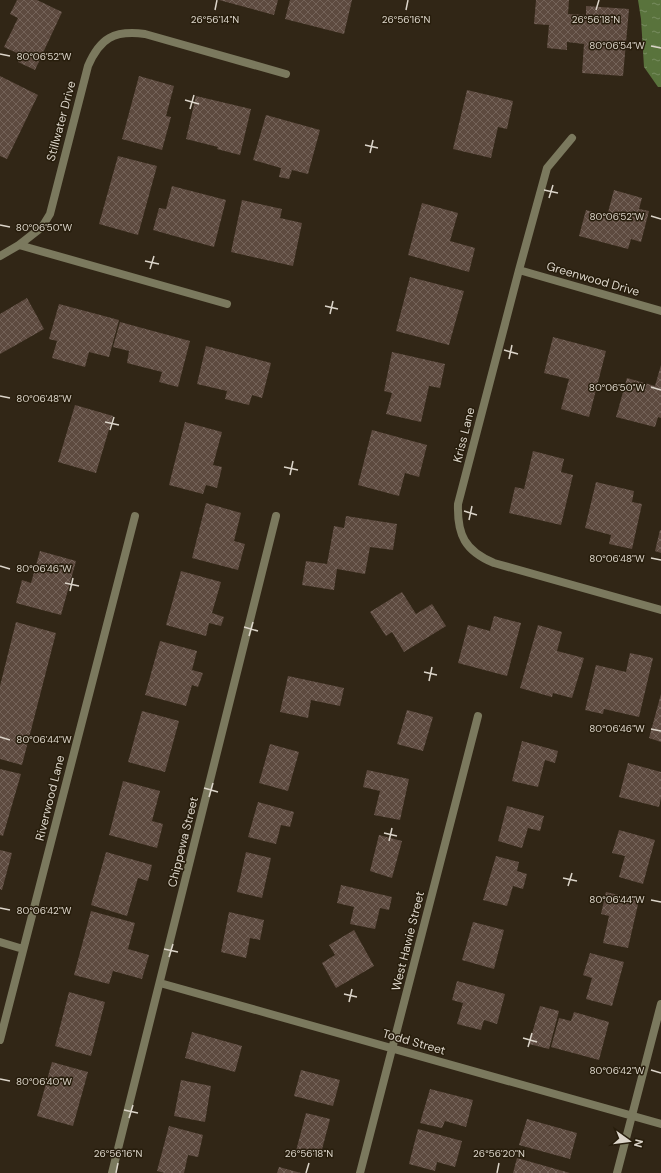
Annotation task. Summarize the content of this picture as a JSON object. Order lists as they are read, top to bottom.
{
  "streets": {
    "street": [
      "Stillwater Drive",
      "Greenwood Drive",
      "Kriss Lane",
      "Riverwood Lane",
      "Chippewa Street",
      "West Hawie Street",
      "Todd Street"
    ]
  },
  "crossings": [
    ["Greenwood Drive", "Kriss Lane"],
    ["Chippewa Street", "Todd Street"],
    ["West Hawie Street", "Todd Street"]
  ],
  "north": "right",
  "coordinates": [
    "26°56'16\"N",
    "26°56'18\"N",
    "26°56'14\"N",
    "80°06'54\"W",
    "80°06'52\"W",
    "80°06'50\"W",
    "80°06'48\"W",
    "80°06'46\"W",
    "80°06'44\"W",
    "80°06'42\"W",
    "80°06'40\"W",
    "26°56'20\"N"
  ]
}
